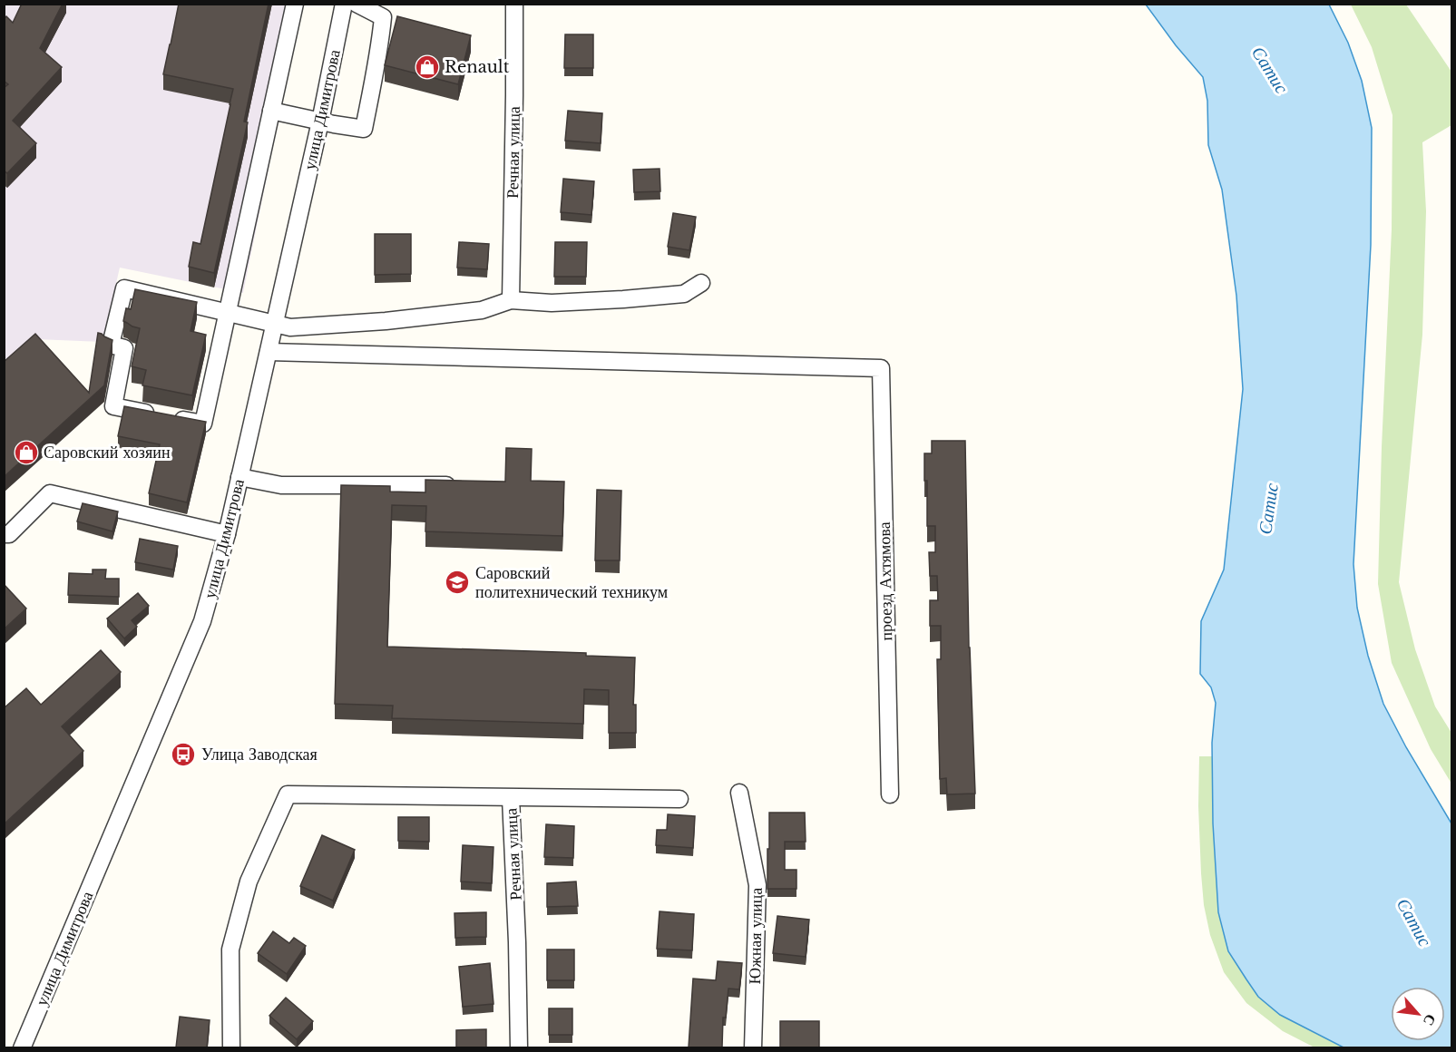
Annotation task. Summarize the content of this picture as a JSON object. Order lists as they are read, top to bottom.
{
  "streets": {
    "street": [
      "улица Димитрова",
      "Речная улица",
      "проезд Ахтямова",
      "Южная улица"
    ]
  },
  "crossings": [
    ["улица Димитрова", "проезд Ахтямова"]
  ],
  "water": ["Сатис"],
  "places": {
    "shop": ["Renault", "Саровский хозяин"],
    "school or university": ["Саровский политехнический техникум"],
    "bus stop": ["Улица Заводская"]
  },
  "north": "bottom right"
}
